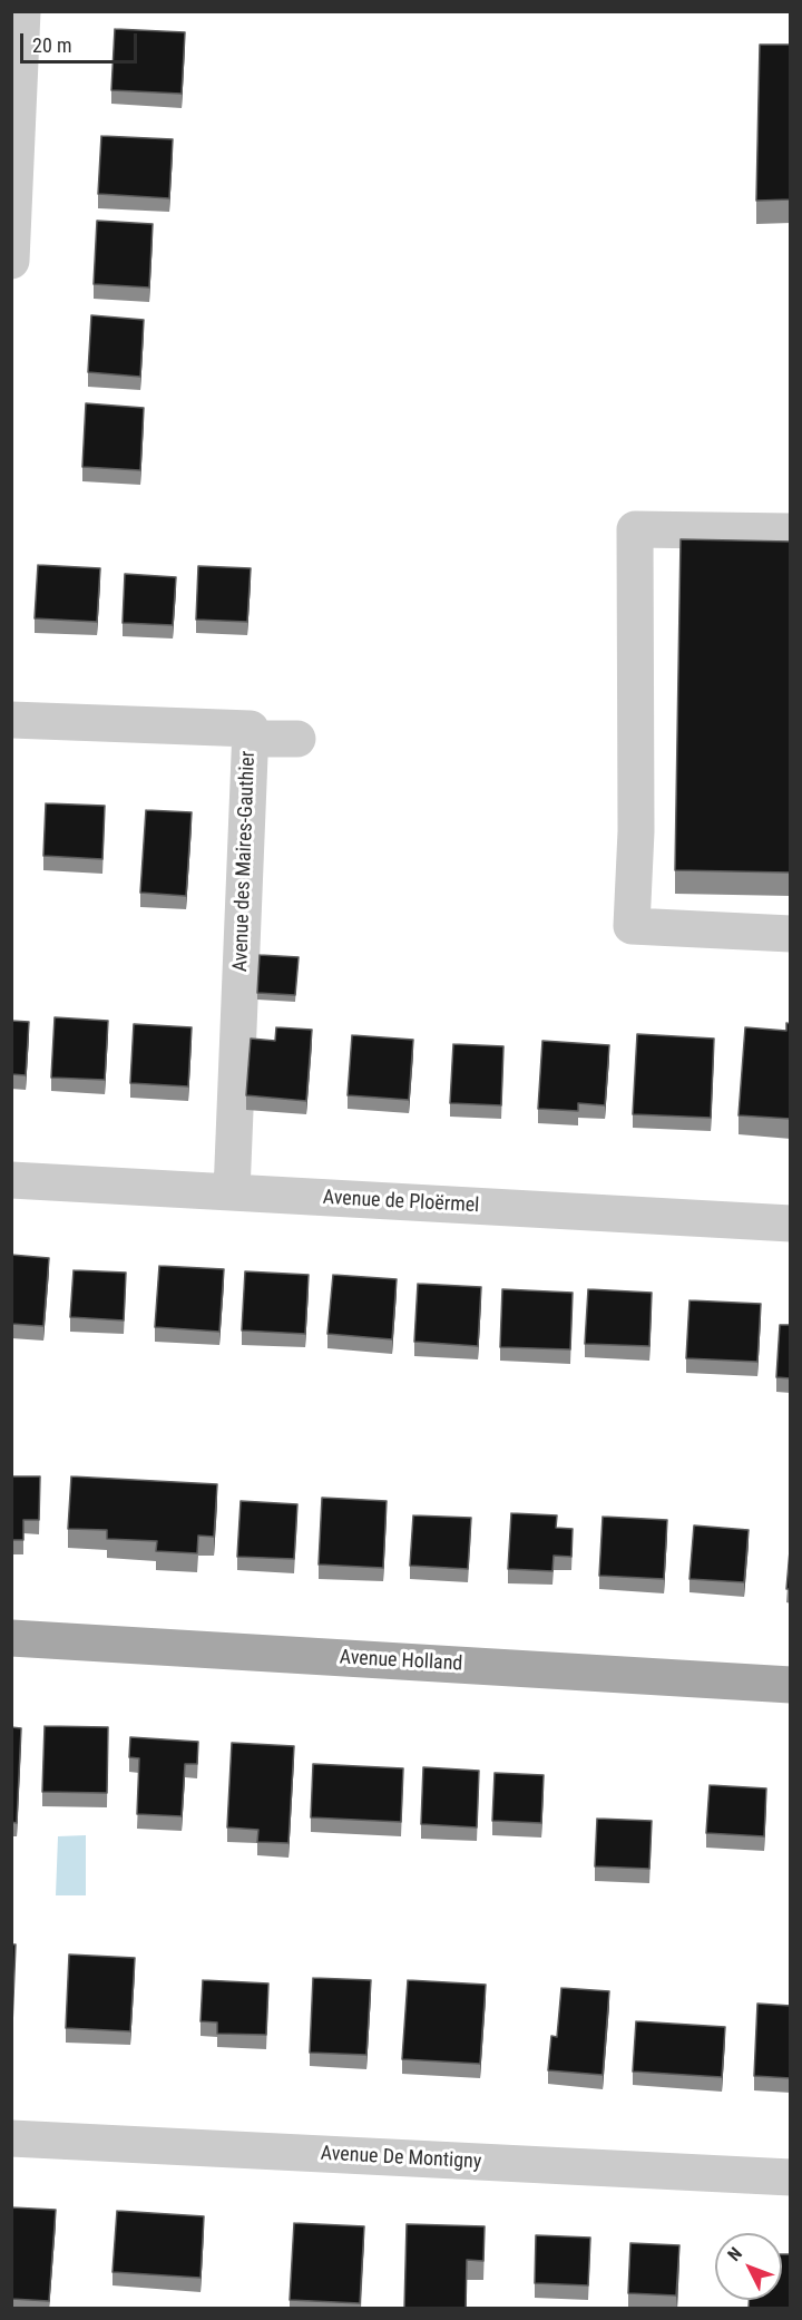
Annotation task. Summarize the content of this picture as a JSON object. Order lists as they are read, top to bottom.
{
  "streets": {
    "main road": ["Avenue Holland"],
    "street": ["Avenue des Maires-Gauthier", "Avenue de Ploërmel", "Avenue De Montigny"]
  },
  "crossings": [
    ["Avenue des Maires-Gauthier", "Avenue de Ploërmel"]
  ],
  "scale_bar": "20 m",
  "north": "top left"
}
